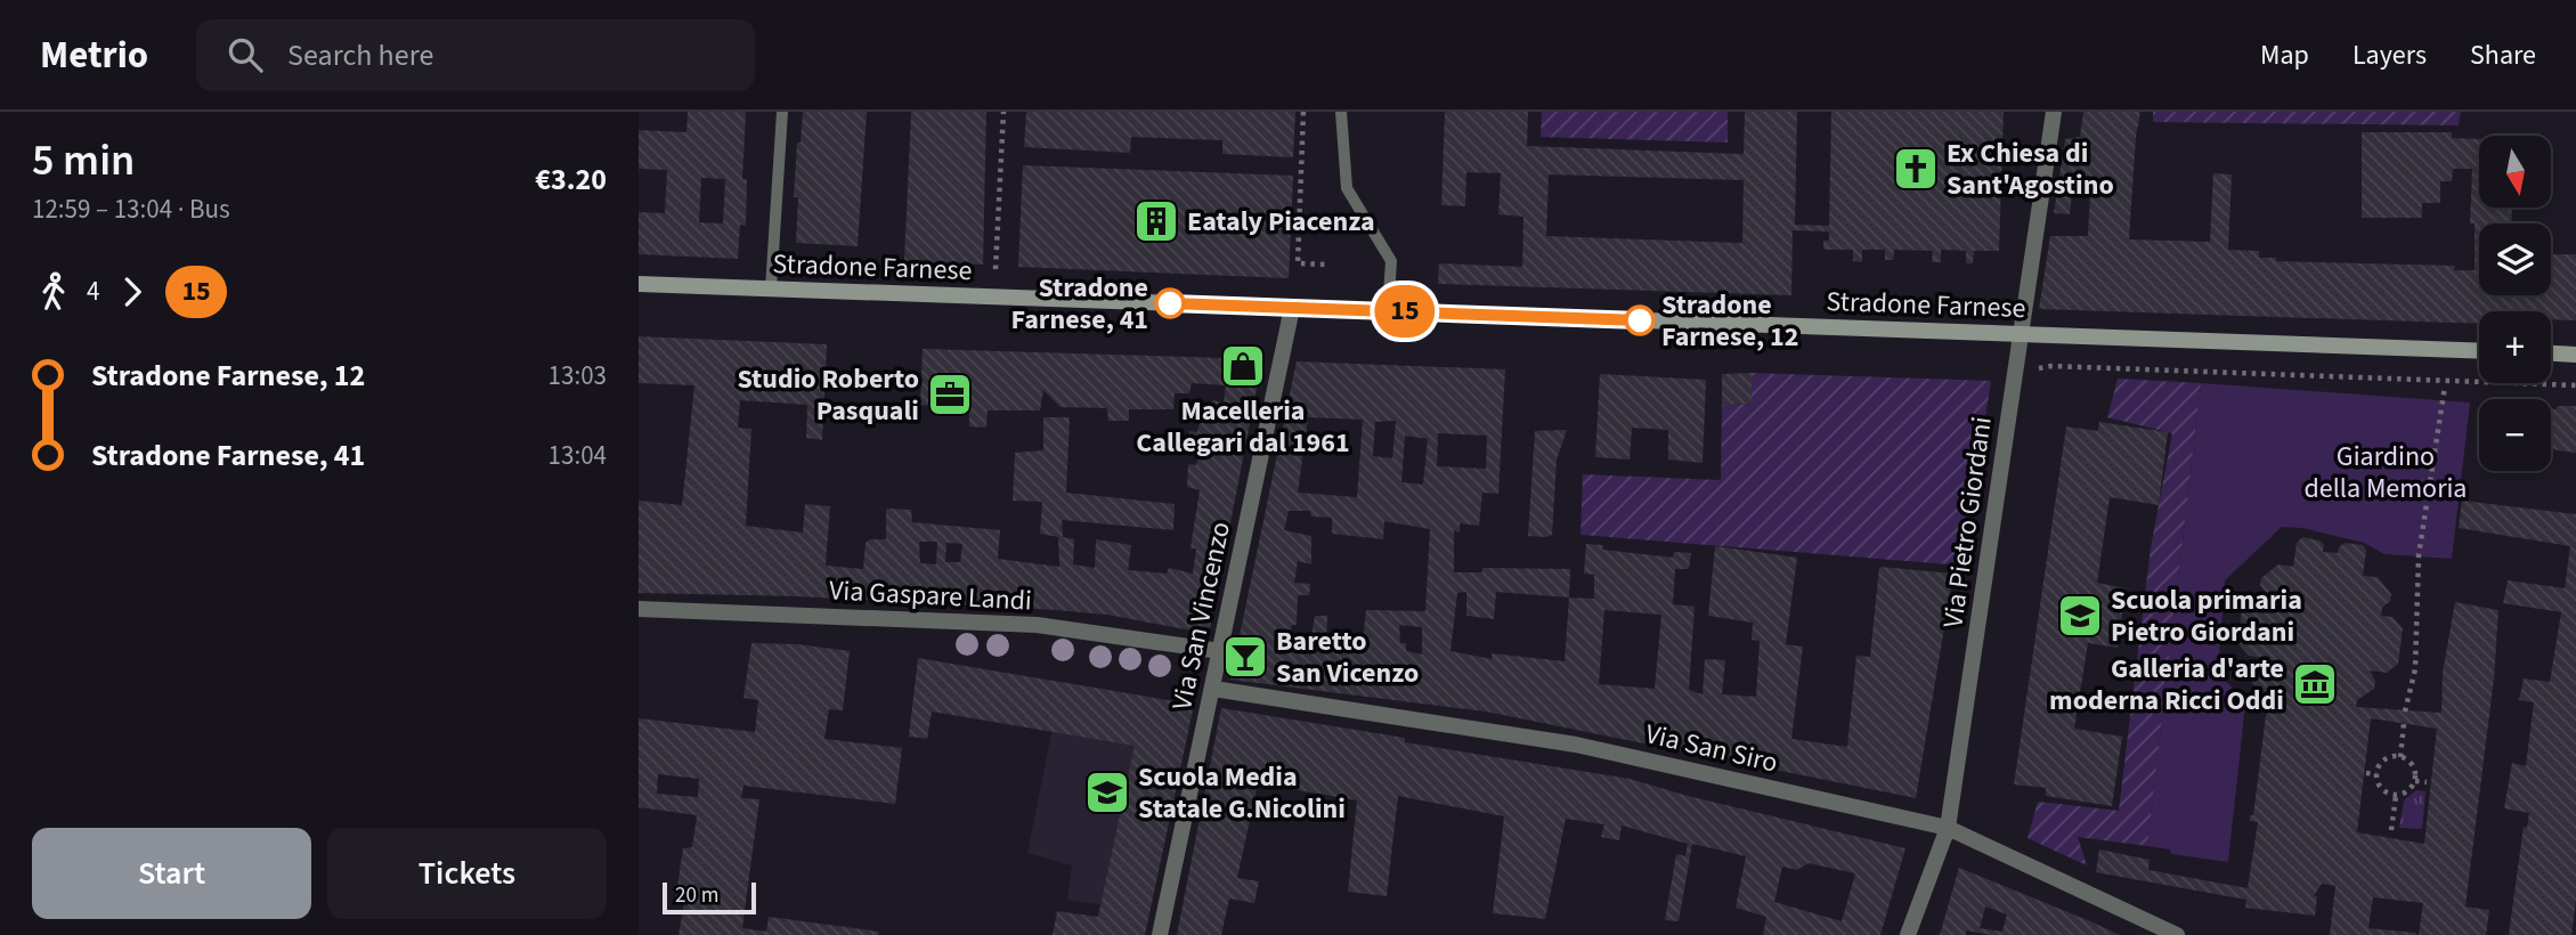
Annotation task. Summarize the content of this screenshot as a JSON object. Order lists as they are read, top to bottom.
{
  "streets": {
    "street": [
      "Stradone Farnese",
      "Via Pietro Giordani",
      "Via Gaspare Landi",
      "Via San Vincenzo",
      "Via San Siro"
    ]
  },
  "crossings": [
    ["Stradone Farnese", "Via Pietro Giordani"],
    ["Stradone Farnese", "Via San Vincenzo"],
    ["Via Pietro Giordani", "Via San Siro"],
    ["Via Gaspare Landi", "Via San Vincenzo"],
    ["Via San Vincenzo", "Via San Siro"]
  ],
  "parks": ["Giardino della Memoria"],
  "places": {
    "church": ["Ex Chiesa di Sant'Agostino"],
    "building": ["Eataly Piacenza"],
    "other": ["Stradone Farnese, 41", "Stradone Farnese, 12"],
    "shop": ["Macelleria Callegari dal 1961"],
    "office": ["Studio Roberto Pasquali"],
    "school or university": ["Scuola primaria Pietro Giordani", "Scuola Media Statale G.Nicolini"],
    "bar": ["Baretto San Vicenzo"],
    "museum": ["Galleria d'arte moderna Ricci Oddi"]
  },
  "lines": ["bus line 15"],
  "scale_bar": "20 m",
  "north": "bottom",
  "page": {
    "header": "Metrio",
    "search": "Search here",
    "nav": ["Map", "Layers", "Share"],
    "heading": ["5 min", "12:59 – 13:04 · Bus", "€3.20"],
    "on_map": "15",
    "map_buttons": ["+", "−"],
    "legs": ["4", "15"],
    "list": [
      {
        "name": "Stradone Farnese, 12",
        "value": "13:03"
      },
      {
        "name": "Stradone Farnese, 41",
        "value": "13:04"
      }
    ],
    "buttons": ["Start", "Tickets"],
    "scale": "20 m"
  }
}
